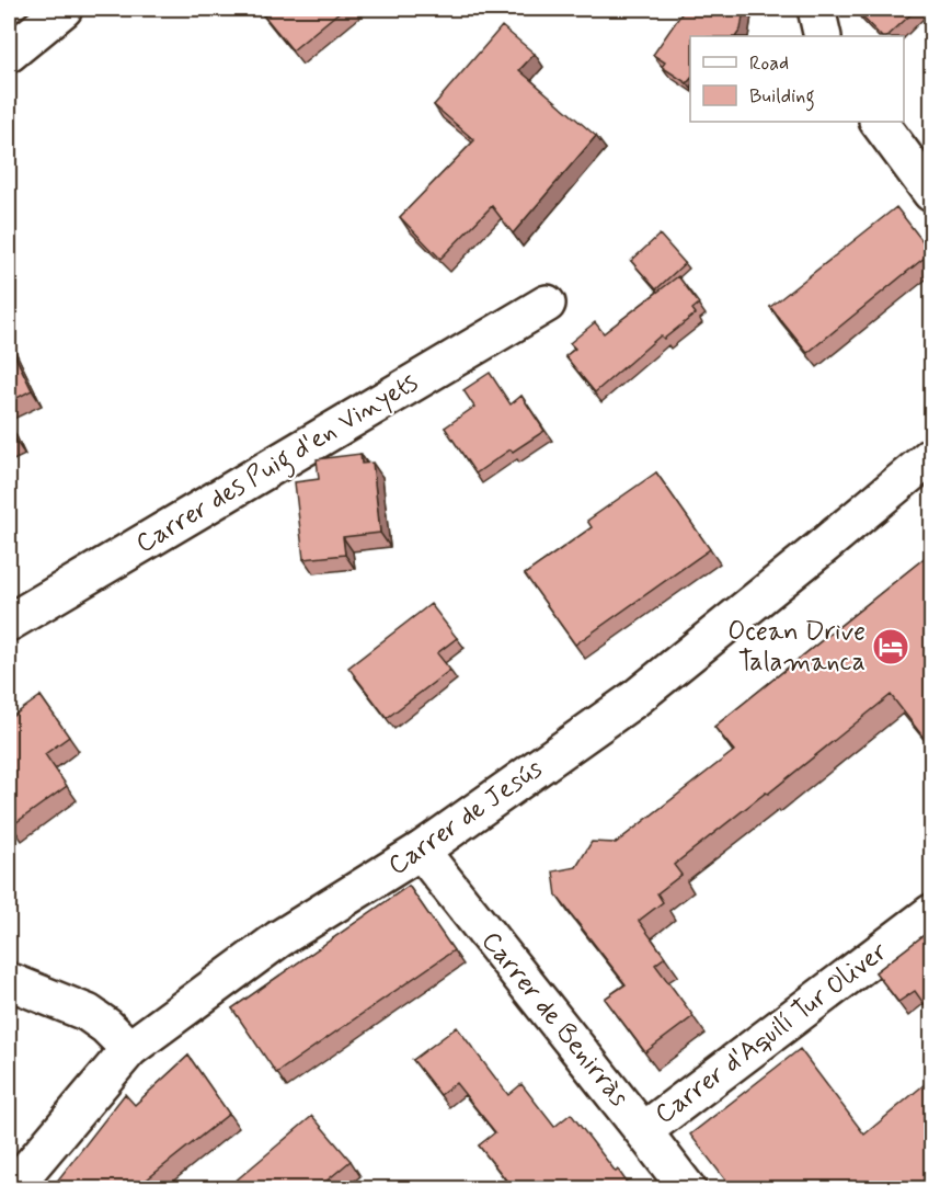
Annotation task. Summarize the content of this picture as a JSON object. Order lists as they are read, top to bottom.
{
  "streets": {
    "street": [
      "Carrer des Puig d'en Vinyets",
      "Carrer de Jesús",
      "Carrer de Benirràs",
      "Carrer d'Aquilí Tur Oliver"
    ]
  },
  "crossings": [
    ["Carrer de Jesús", "Carrer de Benirràs"],
    ["Carrer de Benirràs", "Carrer d'Aquilí Tur Oliver"]
  ],
  "places": {
    "hotel": ["Ocean Drive Talamanca"]
  },
  "legend": ["Road", "Building"]
}
